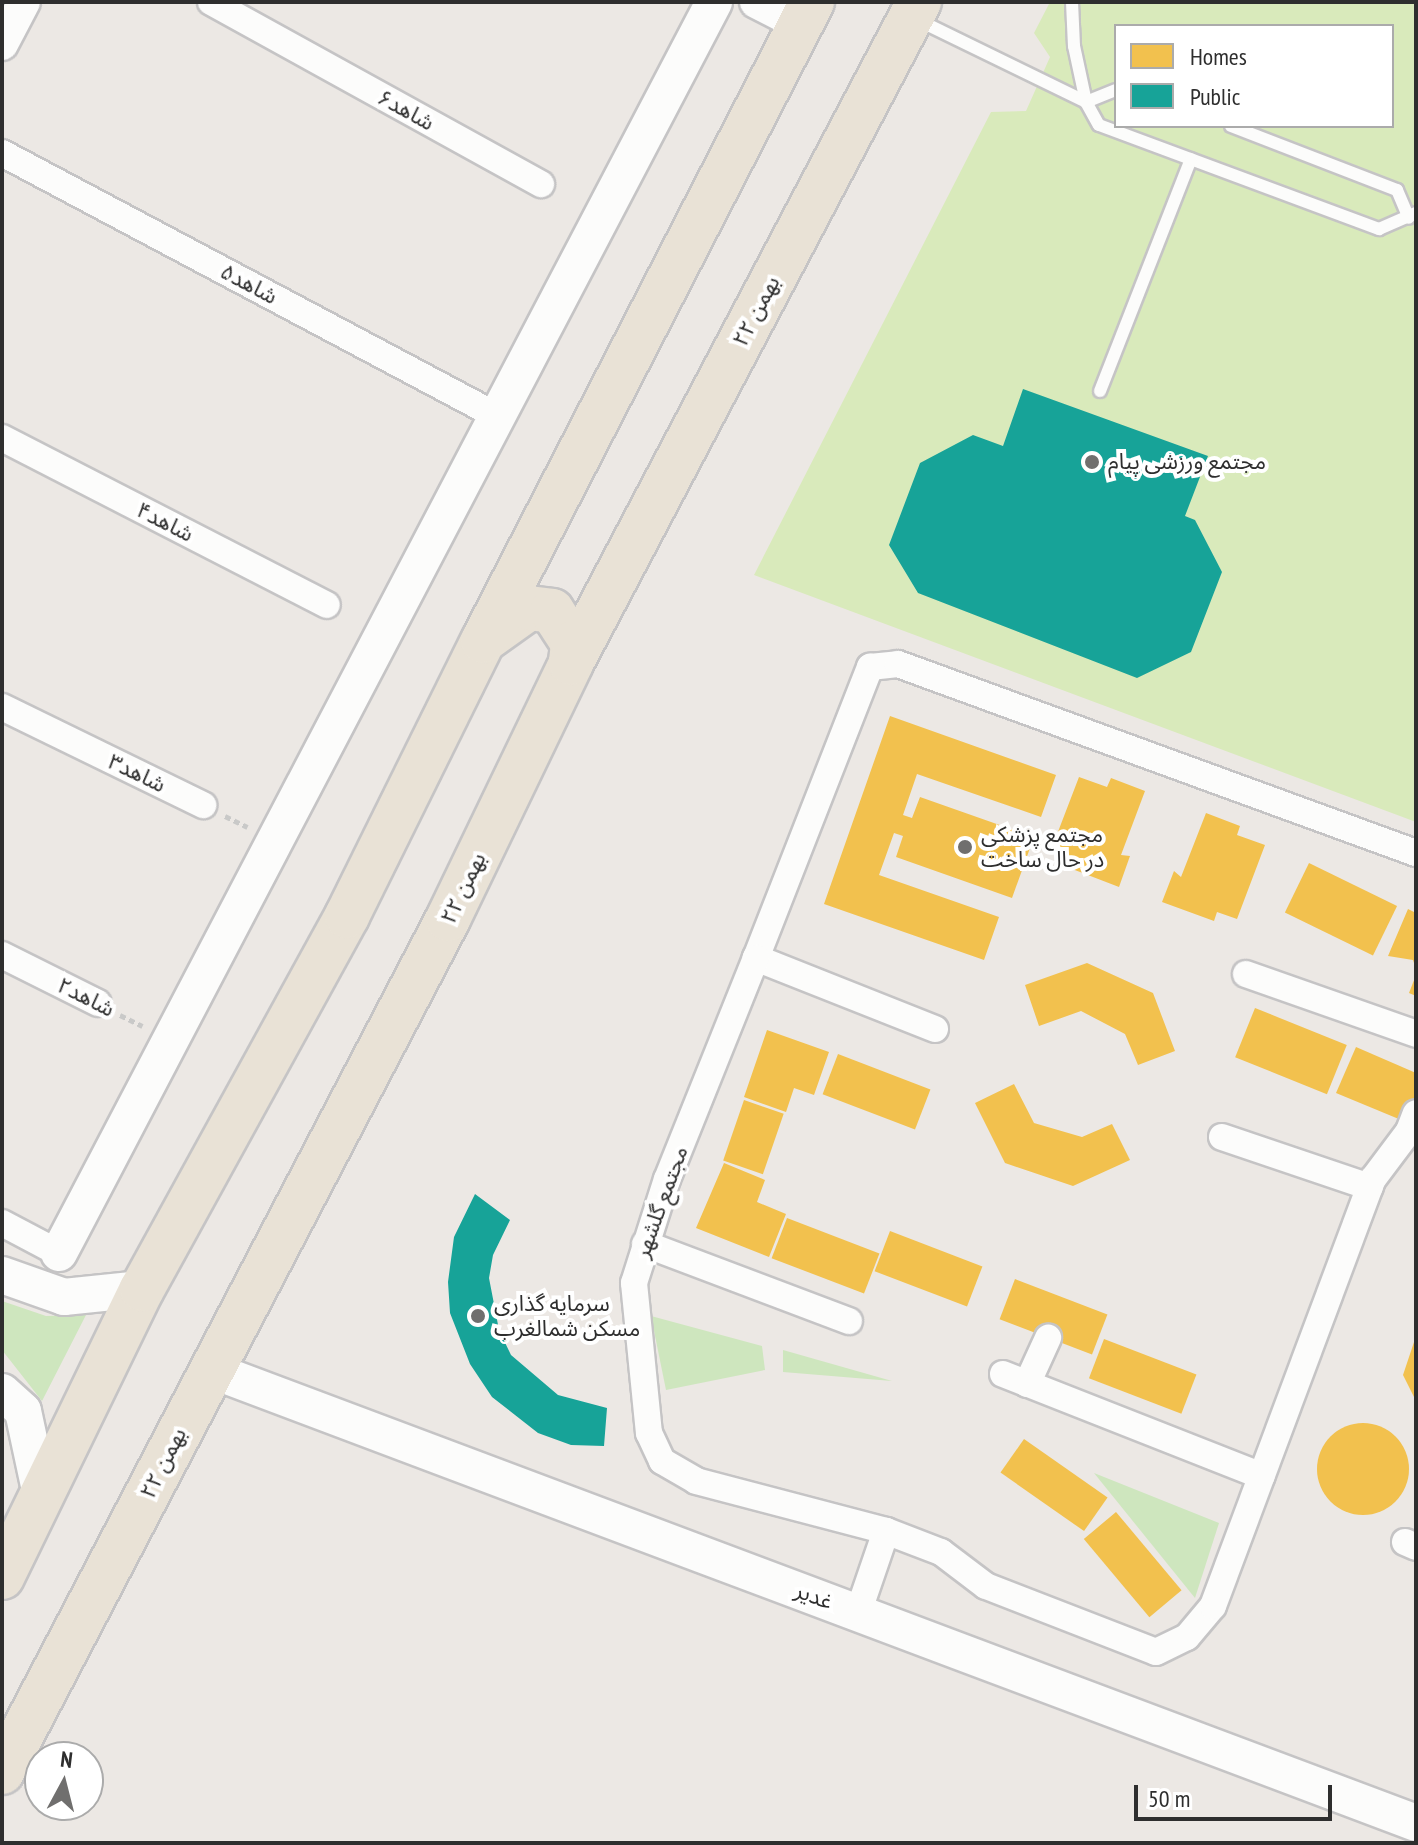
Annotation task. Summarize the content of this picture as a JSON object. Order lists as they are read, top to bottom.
{
  "streets": {
    "highway": ["۲۲ بهمن"],
    "main road": ["غدیر"],
    "street": [
      "شاهد۶",
      "شاهد۵",
      "شاهد۴",
      "شاهد۳",
      "شاهد۲",
      "مجتمع گلشهر"
    ]
  },
  "crossings": [
    ["۲۲ بهمن", "غدیر"]
  ],
  "places": ["مجتمع ورزشی پیام", "مجتمع پزشکی در حال ساخت", "سرمایه گذاری مسکن شمالغرب"],
  "legend": ["Homes", "Public"],
  "scale_bar": "50 m",
  "north": "top"
}
